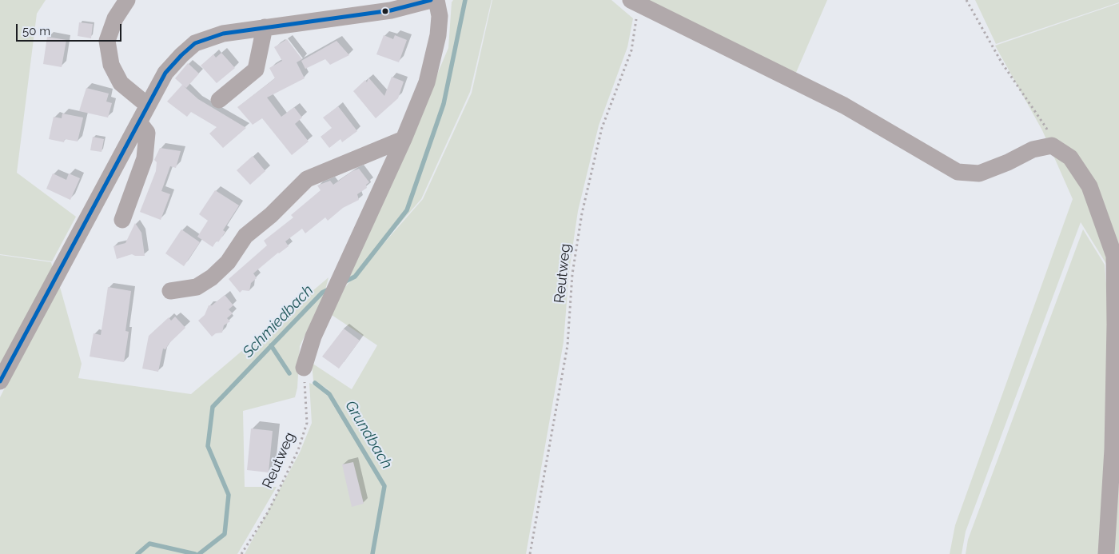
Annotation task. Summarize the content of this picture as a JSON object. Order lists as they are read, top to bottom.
{
  "streets": {
    "path": ["Reutweg"]
  },
  "water": ["Schmiedbach", "Grundbach"],
  "scale_bar": "50 m"
}
